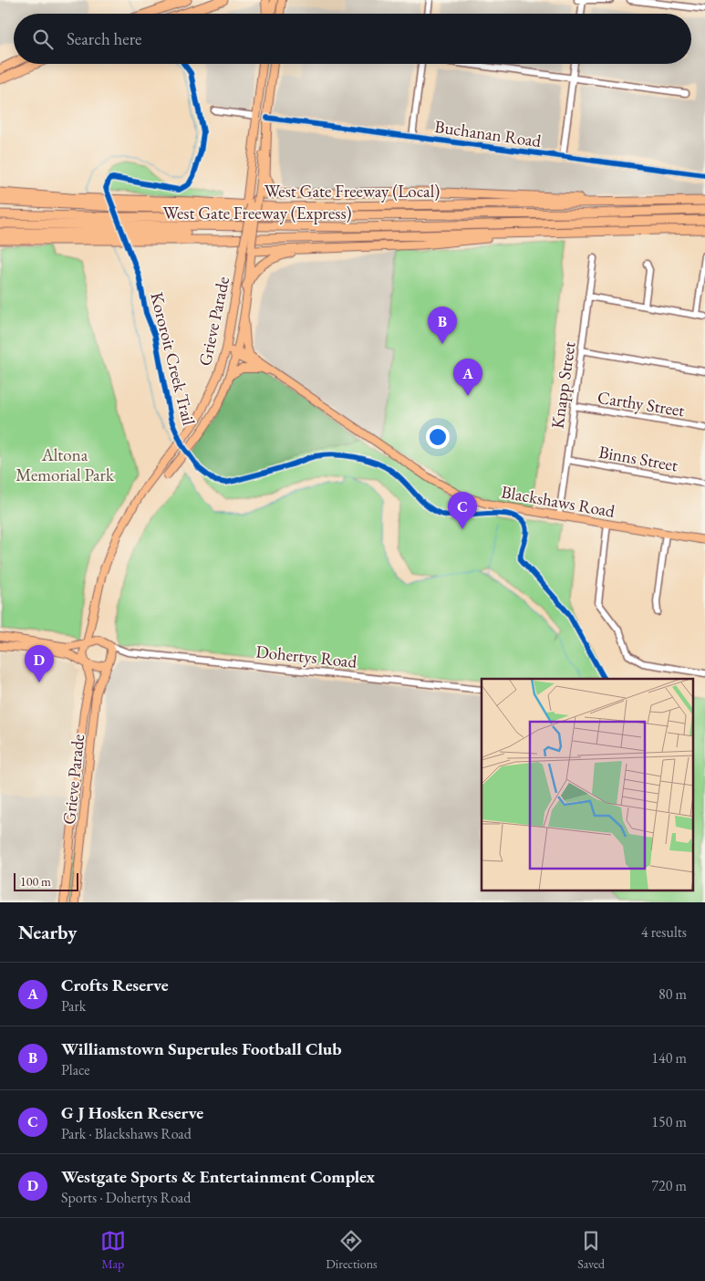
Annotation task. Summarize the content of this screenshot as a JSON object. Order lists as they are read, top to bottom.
{
  "streets": {
    "highway": ["West Gate Freeway (Local)", "West Gate Freeway (Express)"],
    "main road": ["Grieve Parade", "Blackshaws Road"],
    "street": [
      "Buchanan Road",
      "Knapp Street",
      "Carthy Street",
      "Binns Street",
      "Dohertys Road"
    ],
    "cycle path": ["Kororoit Creek Trail"]
  },
  "crossings": [
    ["Buchanan Road", "Grieve Parade"],
    ["Grieve Parade", "Blackshaws Road"],
    ["Grieve Parade", "Dohertys Road"],
    ["Knapp Street", "Carthy Street"],
    ["Knapp Street", "Binns Street"],
    ["Knapp Street", "Blackshaws Road"]
  ],
  "parks": ["Altona Memorial Park"],
  "scale_bar": "100 m",
  "page": {
    "search": "Search here",
    "pins": [
      "B",
      "A",
      "C",
      "D"
    ],
    "scale": "100 m",
    "heading": ["Nearby", "4 results"],
    "list": [
      {
        "mark": "A",
        "name": "Crofts Reserve",
        "note": "Park",
        "value": "80 m"
      },
      {
        "mark": "B",
        "name": "Williamstown Superules Football Club",
        "note": "Place",
        "value": "140 m"
      },
      {
        "mark": "C",
        "name": "G J Hosken Reserve",
        "note": "Park · Blackshaws Road",
        "value": "150 m"
      },
      {
        "mark": "D",
        "name": "Westgate Sports & Entertainment Complex",
        "note": "Sports · Dohertys Road",
        "value": "720 m"
      }
    ],
    "nav": ["Map", "Directions", "Saved"]
  }
}
